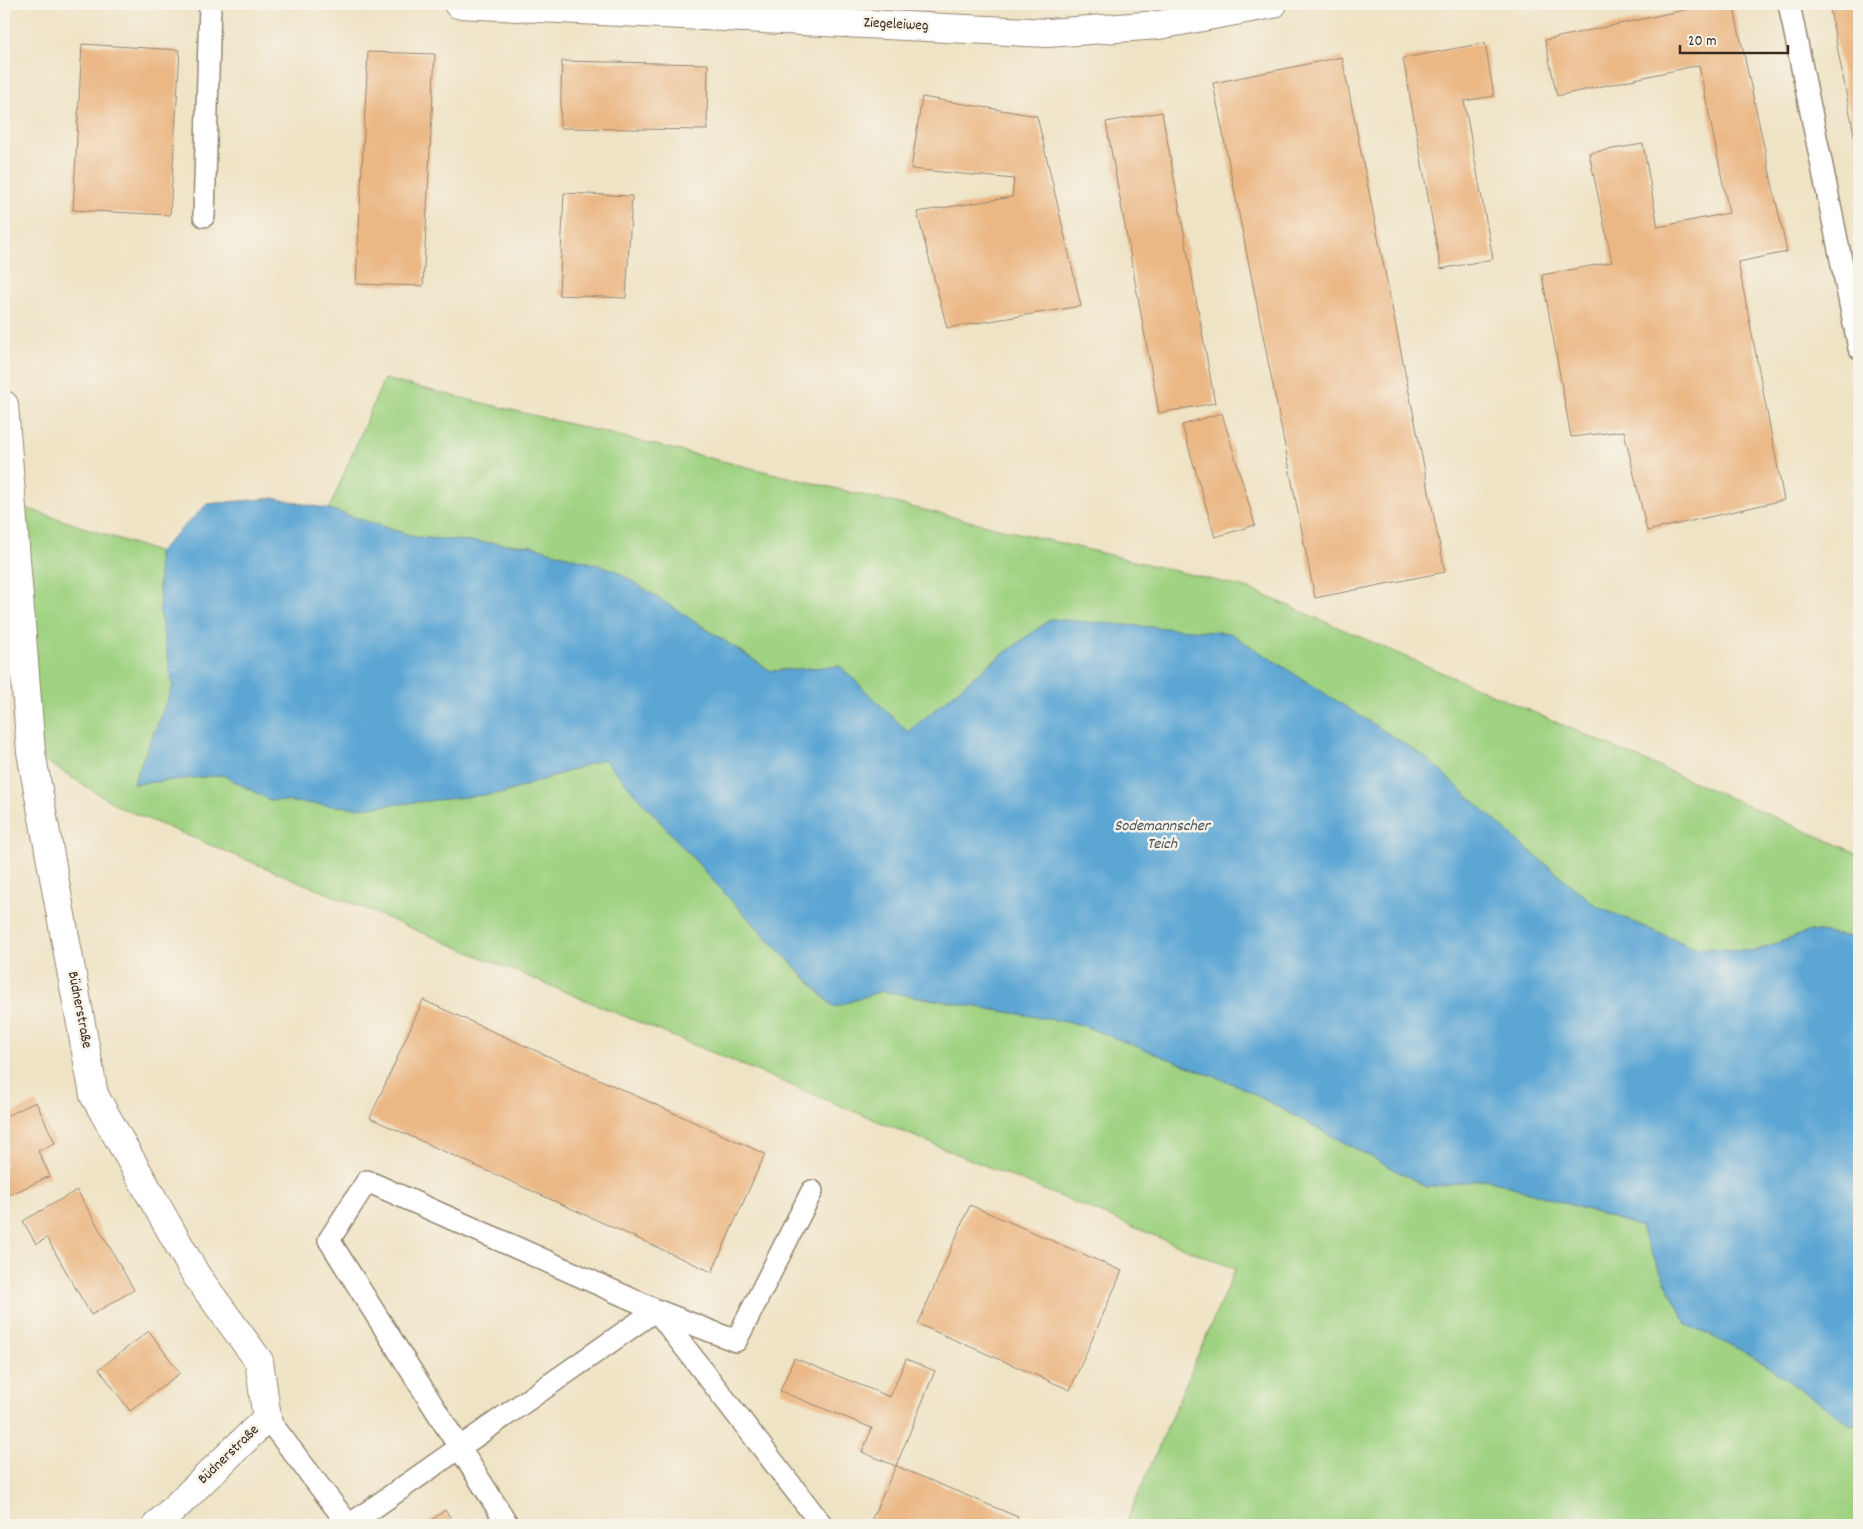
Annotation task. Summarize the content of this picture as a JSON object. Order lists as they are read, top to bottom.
{
  "streets": {
    "street": ["Ziegeleiweg", "Büdnerstraße"]
  },
  "water": ["Sodemannscher Teich"],
  "scale_bar": "20 m"
}
